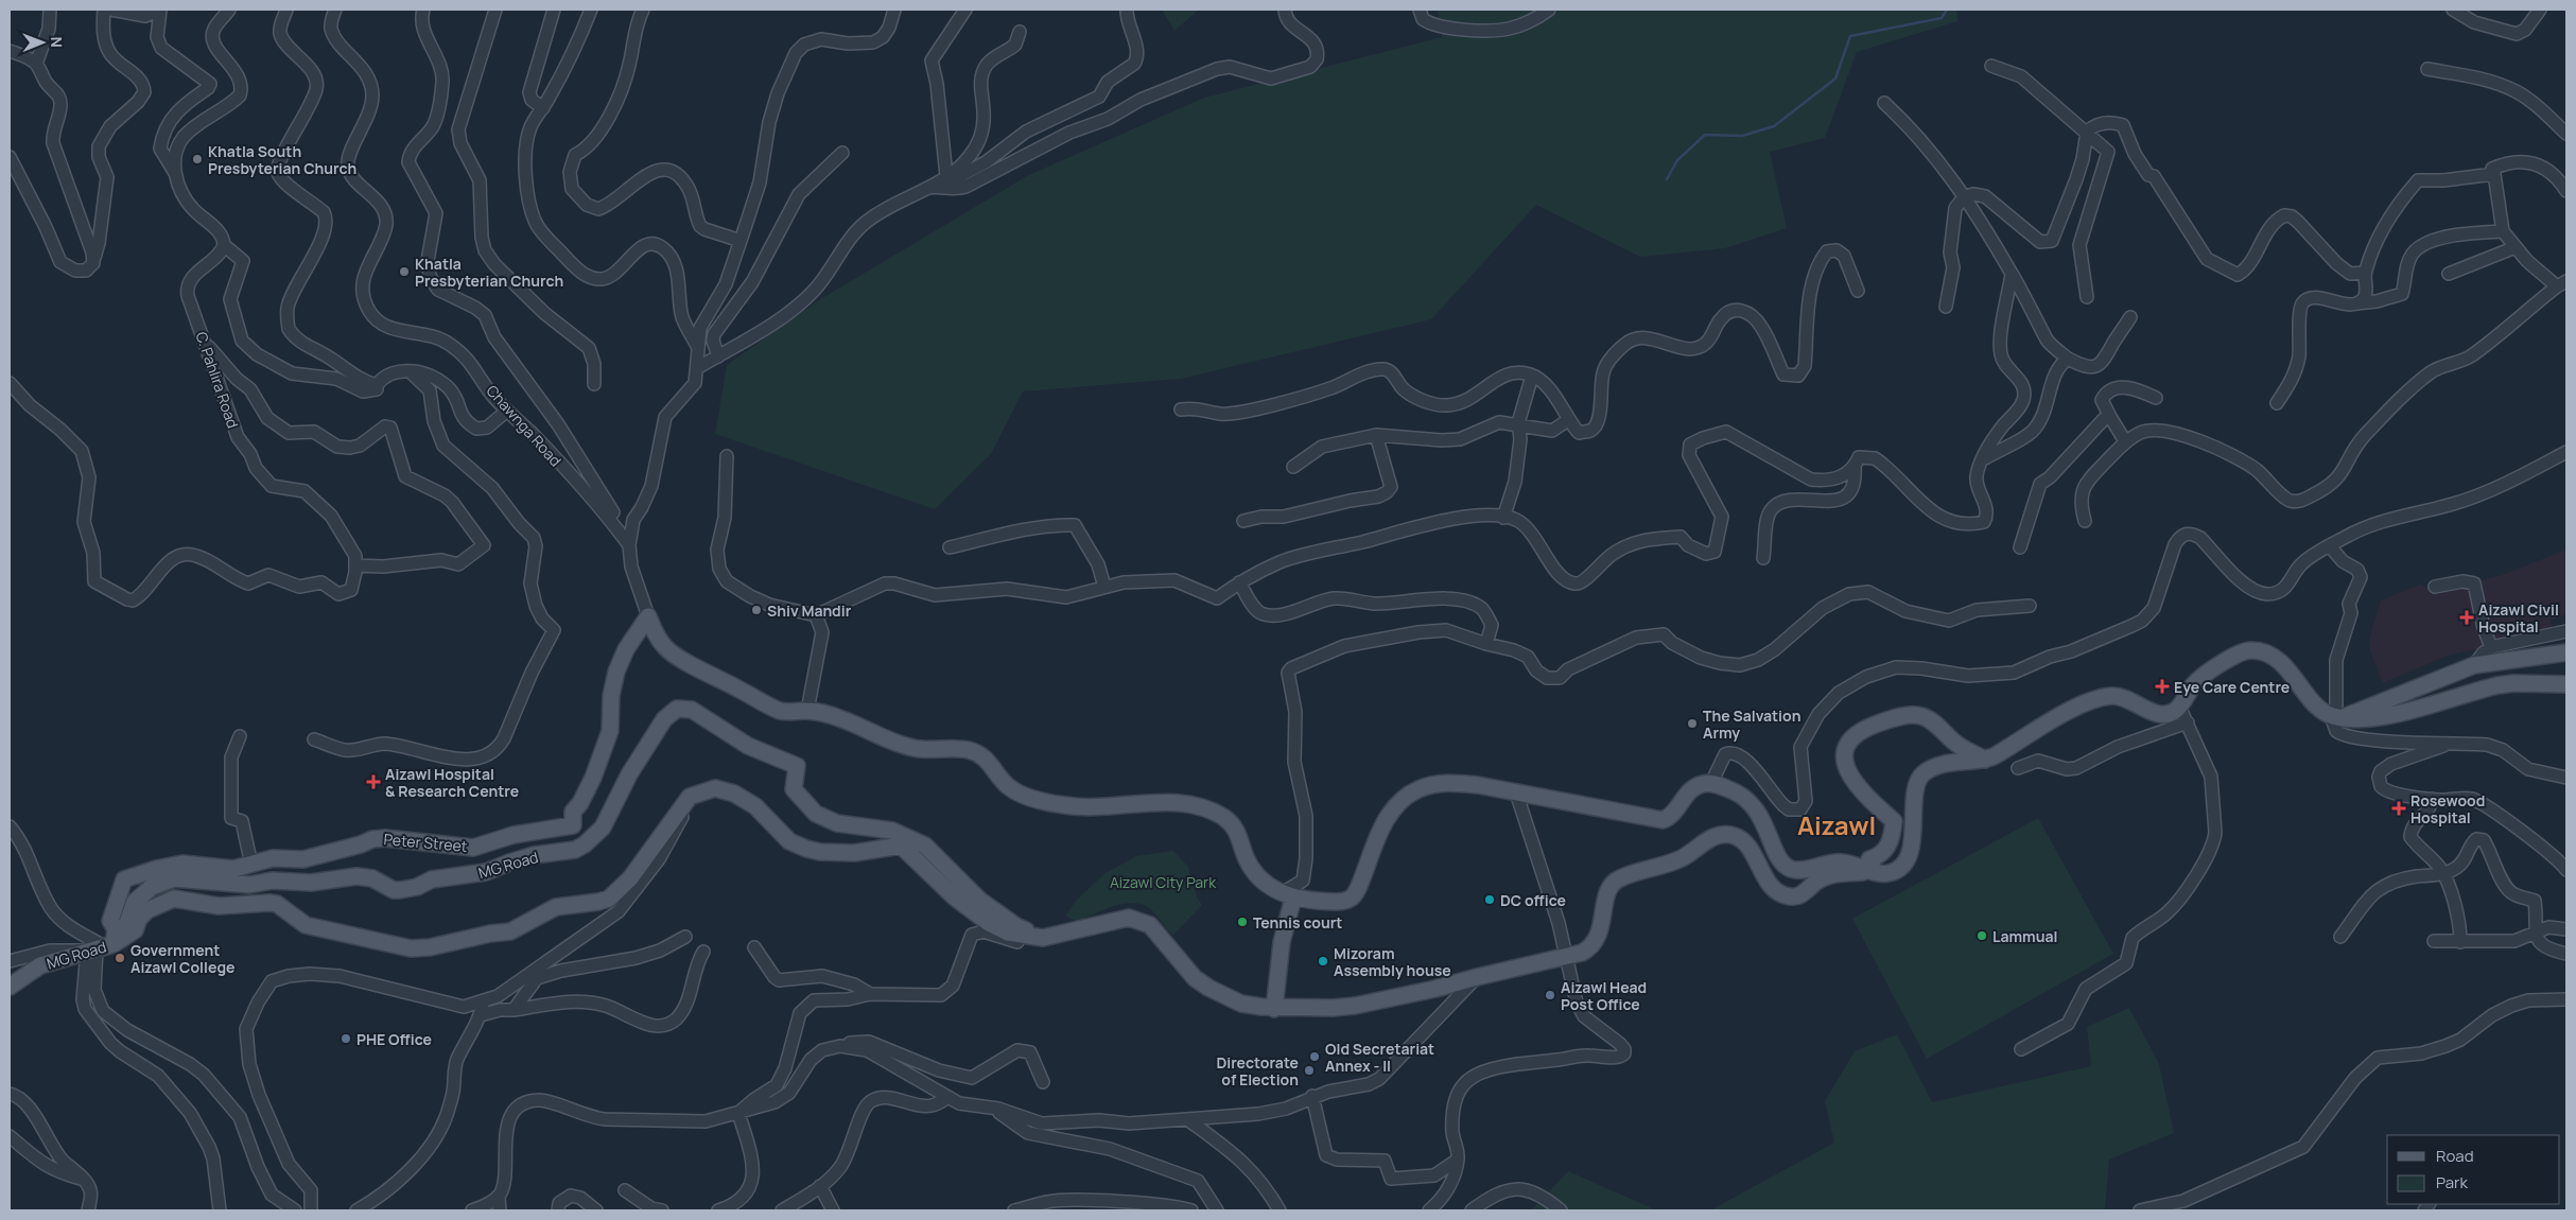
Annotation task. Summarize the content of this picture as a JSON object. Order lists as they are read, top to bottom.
{
  "streets": {
    "main road": ["Peter Street", "MG Road"],
    "street": ["C. Pahlira Road", "Chawnga Road"]
  },
  "crossings": [
    ["Peter Street", "MG Road"]
  ],
  "districts": ["Aizawl"],
  "parks": ["Aizawl City Park"],
  "places": {
    "other": [
      "Khatla South Presbyterian Church",
      "Khatla Presbyterian Church",
      "Shiv Mandir",
      "The Salvation Army",
      "DC office",
      "Tennis court",
      "Lammual",
      "Government Aizawl College",
      "Mizoram Assembly house",
      "Aizawl Head Post Office",
      "PHE Office",
      "Old Secretariat Annex - II",
      "Directorate of Election"
    ],
    "health": [
      "Aizawl Civil Hospital",
      "Eye Care Centre",
      "Aizawl Hospital & Research Centre",
      "Rosewood Hospital"
    ]
  },
  "legend": ["Road", "Park"],
  "north": "right"
}
